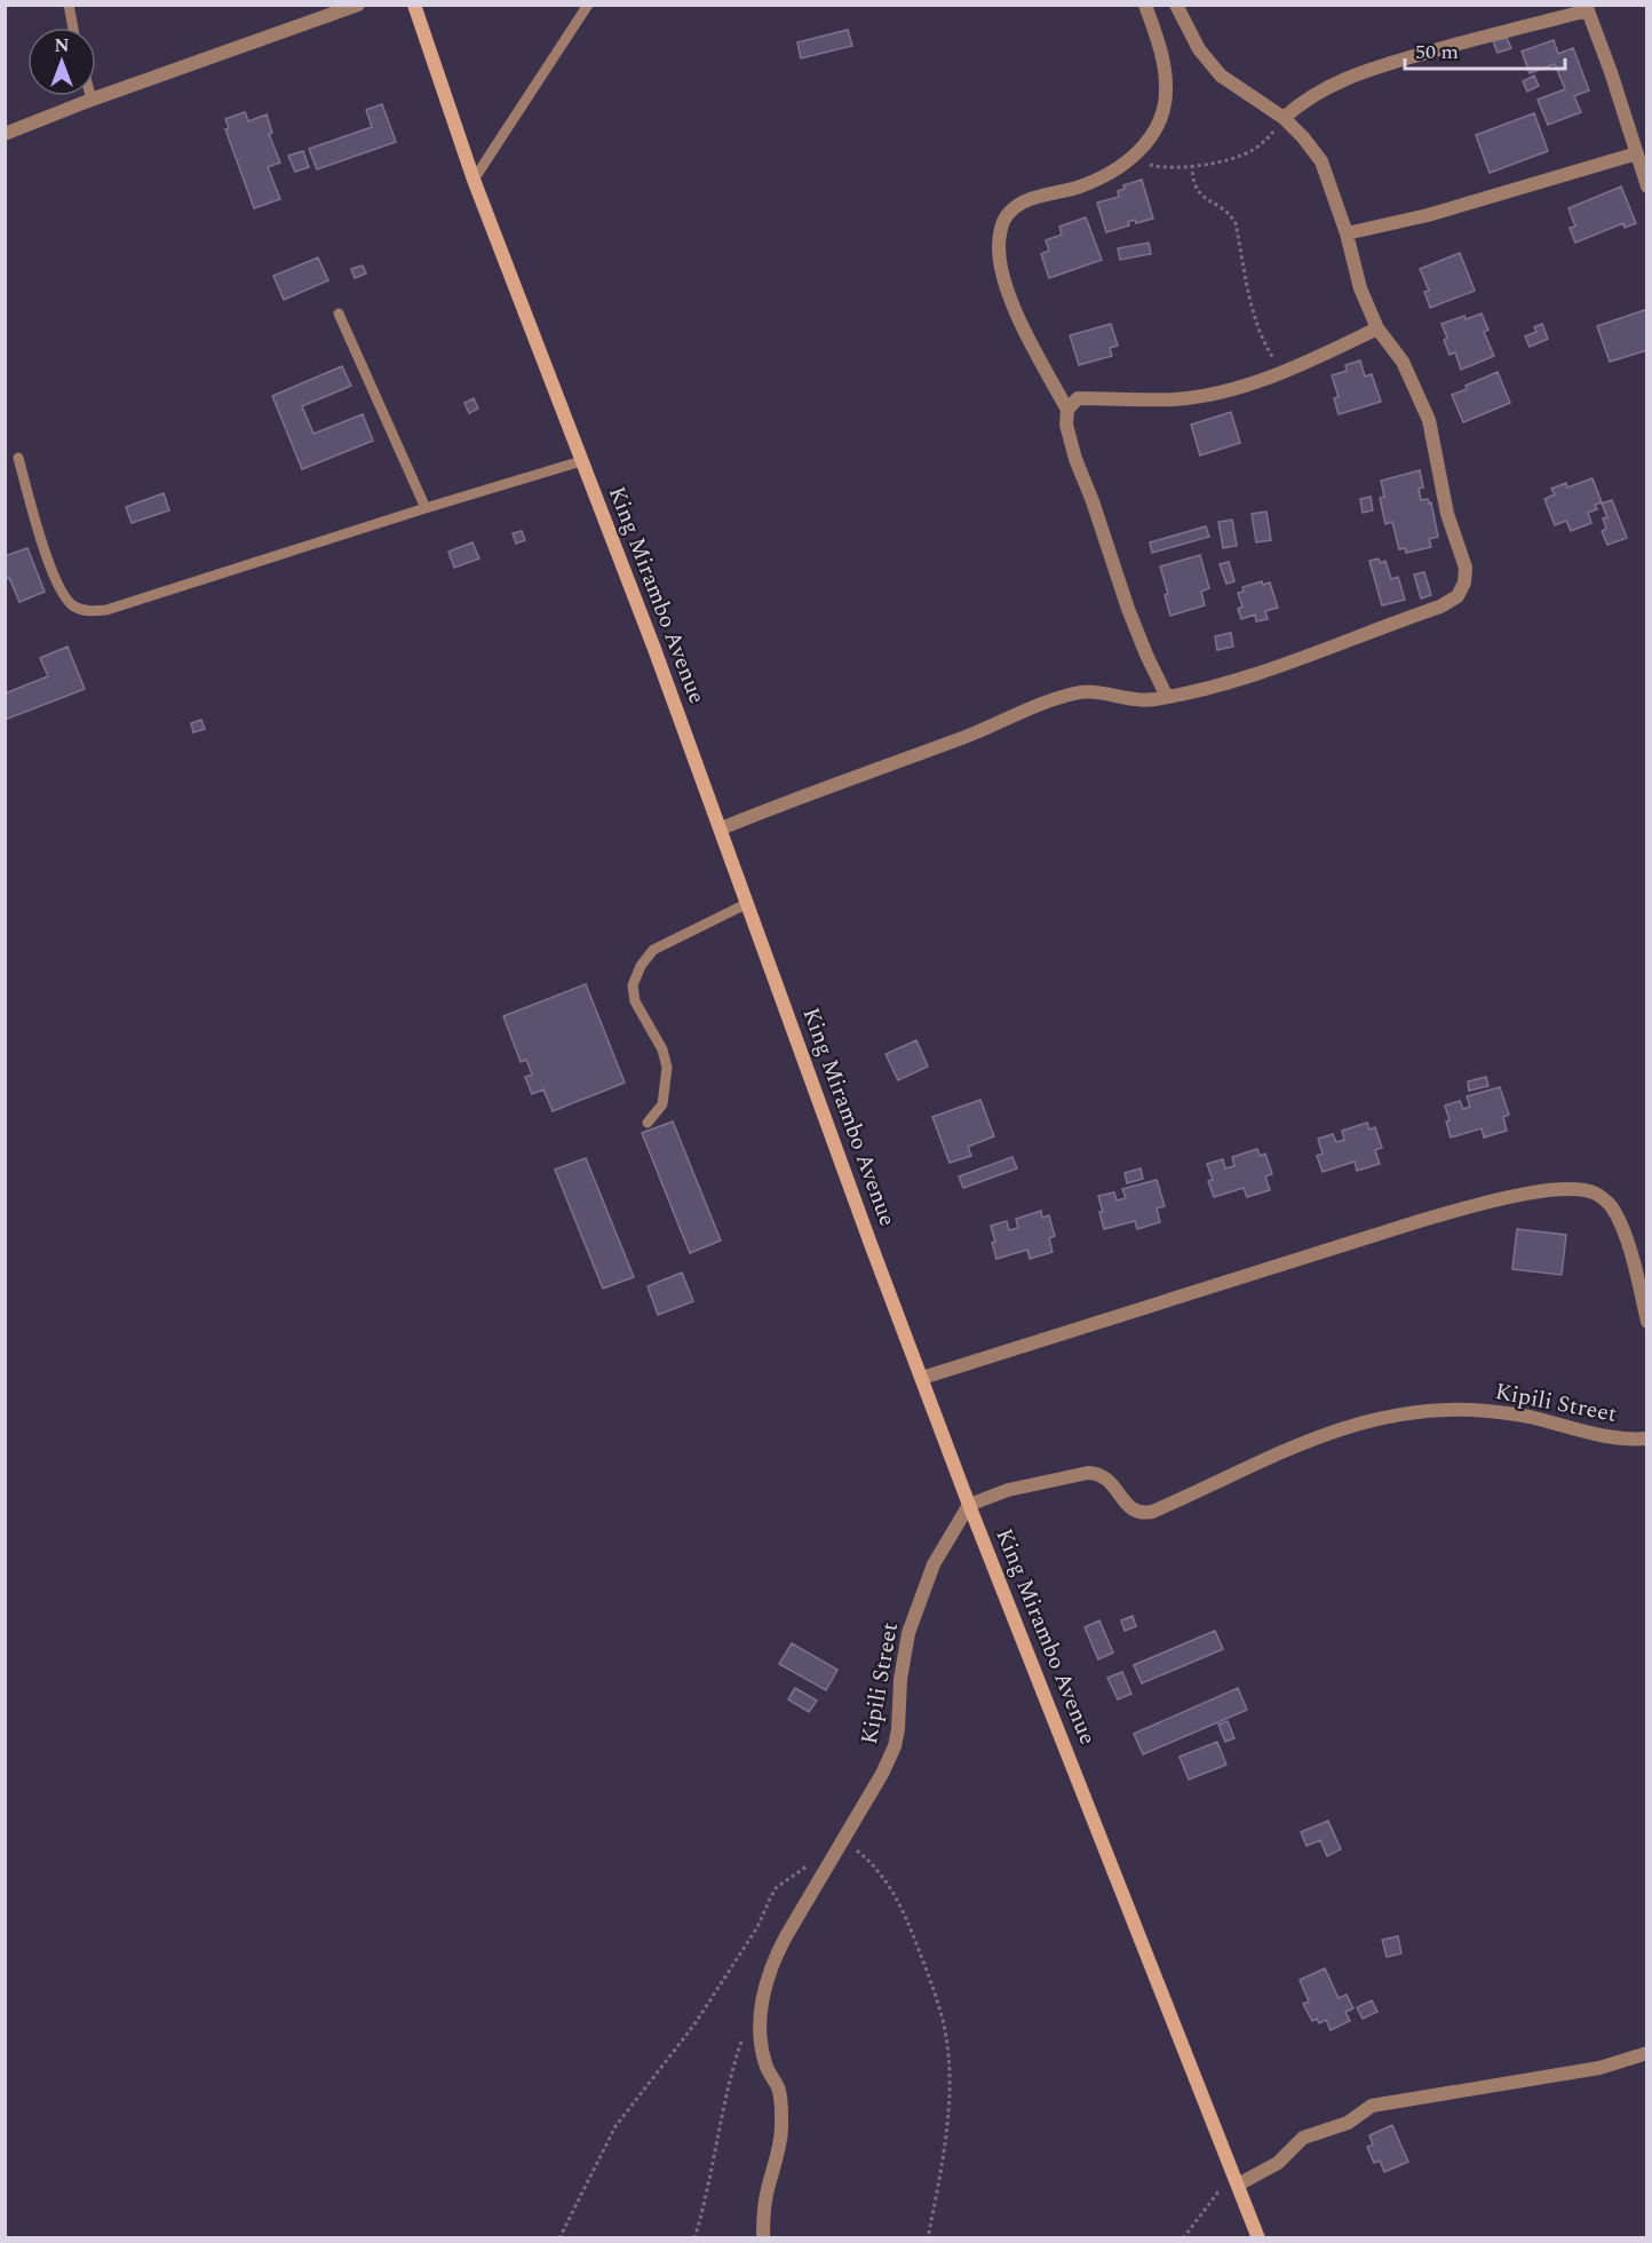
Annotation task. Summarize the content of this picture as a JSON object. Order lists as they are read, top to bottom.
{
  "streets": {
    "main road": ["King Mirambo Avenue"],
    "street": ["Kipili Street"]
  },
  "crossings": [
    ["King Mirambo Avenue", "Kipili Street"]
  ],
  "scale_bar": "50 m",
  "north": "top"
}
